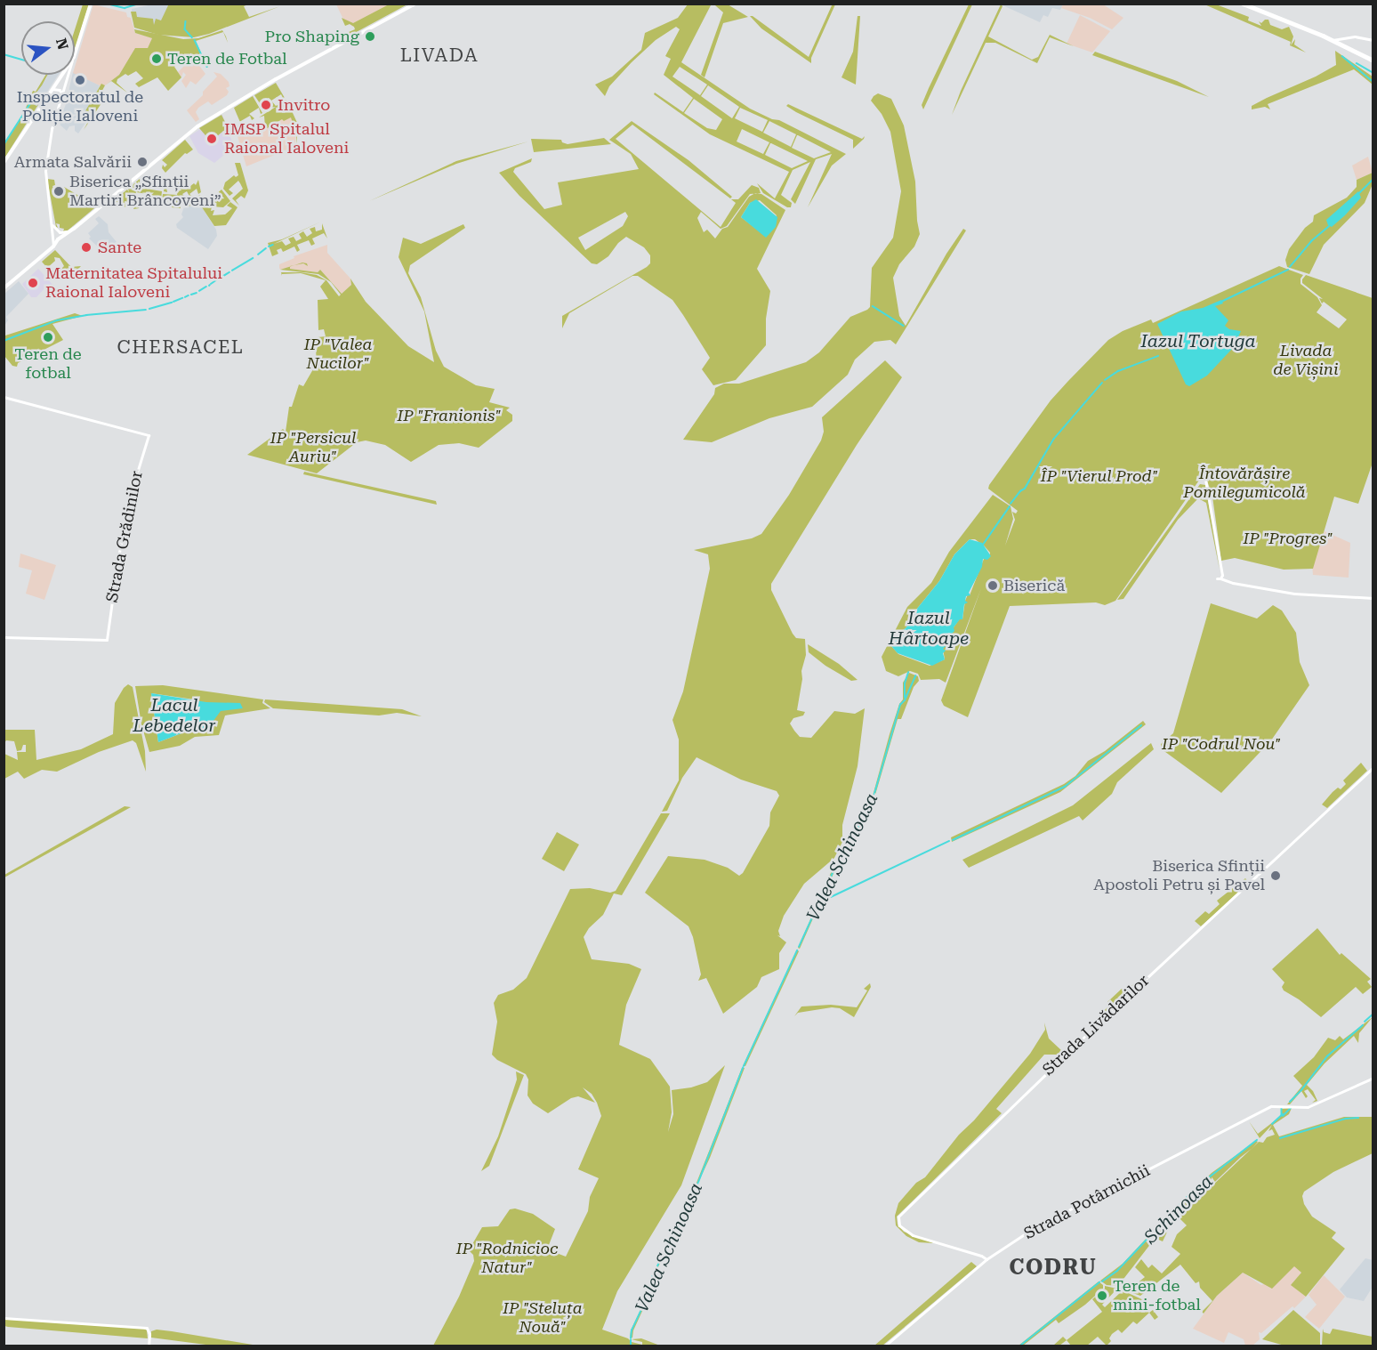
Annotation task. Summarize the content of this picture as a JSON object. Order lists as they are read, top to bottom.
{
  "streets": {
    "street": ["Strada Grădinilor", "Strada Livădarilor", "Strada Potârnichii"]
  },
  "crossings": [
    ["Strada Livădarilor", "Strada Potârnichii"]
  ],
  "districts": ["LIVADA", "CHERSACEL", "CODRU"],
  "water": [
    "Iazul Tortuga",
    "Iazul Hârtoape",
    "Lacul Lebedelor",
    "Valea Schinoasa",
    "Schinoasa"
  ],
  "parks": [
    "IP \"Valea Nucilor\"",
    "Livada de Vișini",
    "IP \"Franionis\"",
    "IP \"Persicul Auriu\"",
    "Întovărășire Pomilegumicolă",
    "ÎP \"Vierul Prod\"",
    "IP \"Progres\"",
    "IP \"Codrul Nou\"",
    "IP \"Rodnicioc Natur\"",
    "IP \"Steluța Nouă\""
  ],
  "places": [
    "Pro Shaping",
    "Teren de Fotbal",
    "Inspectoratul de Poliție Ialoveni",
    "Invitro",
    "IMSP Spitalul Raional Ialoveni",
    "Armata Salvării",
    "Biserica „Sfinții Martiri Brâncoveni”",
    "Sante",
    "Maternitatea Spitalului Raional Ialoveni",
    "Teren de fotbal",
    "Biserică",
    "Biserica Sfinții Apostoli Petru și Pavel",
    "Teren de mini-fotbal"
  ],
  "north": "right"
}
